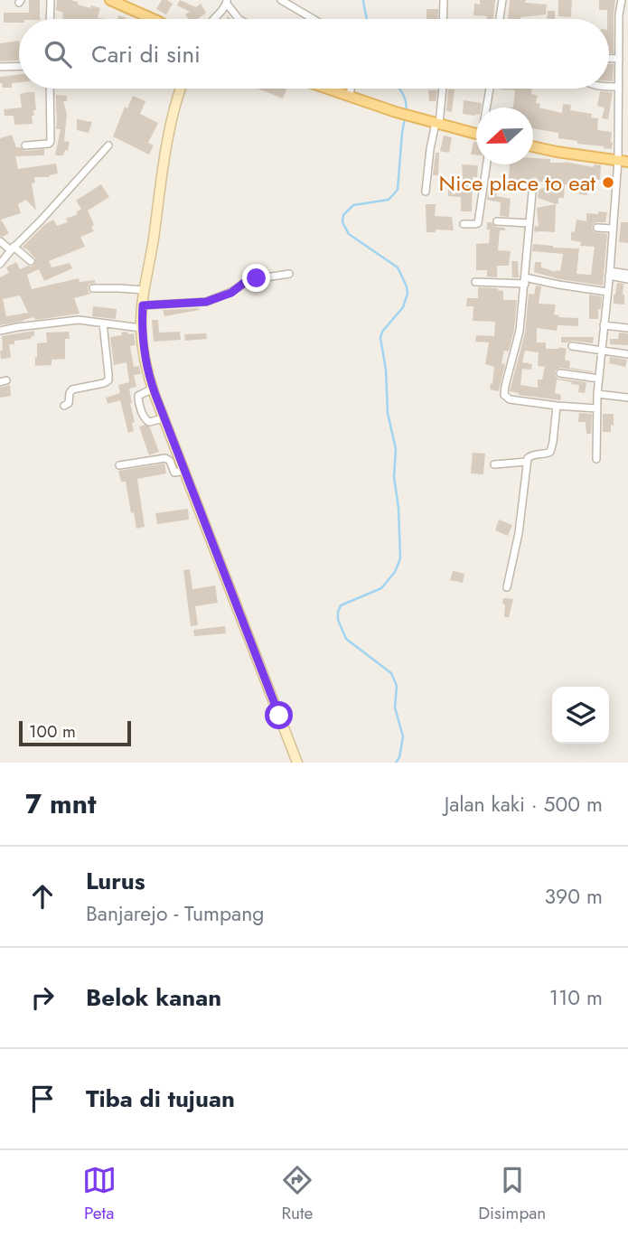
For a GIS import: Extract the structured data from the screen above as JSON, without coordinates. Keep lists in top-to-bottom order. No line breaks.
{"places":["Nice place to eat"],"scale_bar":"100 m","north":"left","page":{"search":"Cari di sini","scale":"100 m","heading":["7 mnt","Jalan kaki · 500 m"],"list":[["Lurus","Banjarejo - Tumpang","390 m"],["Belok kanan","110 m"],"Tiba di tujuan"],"nav":["Peta","Rute","Disimpan"]}}
